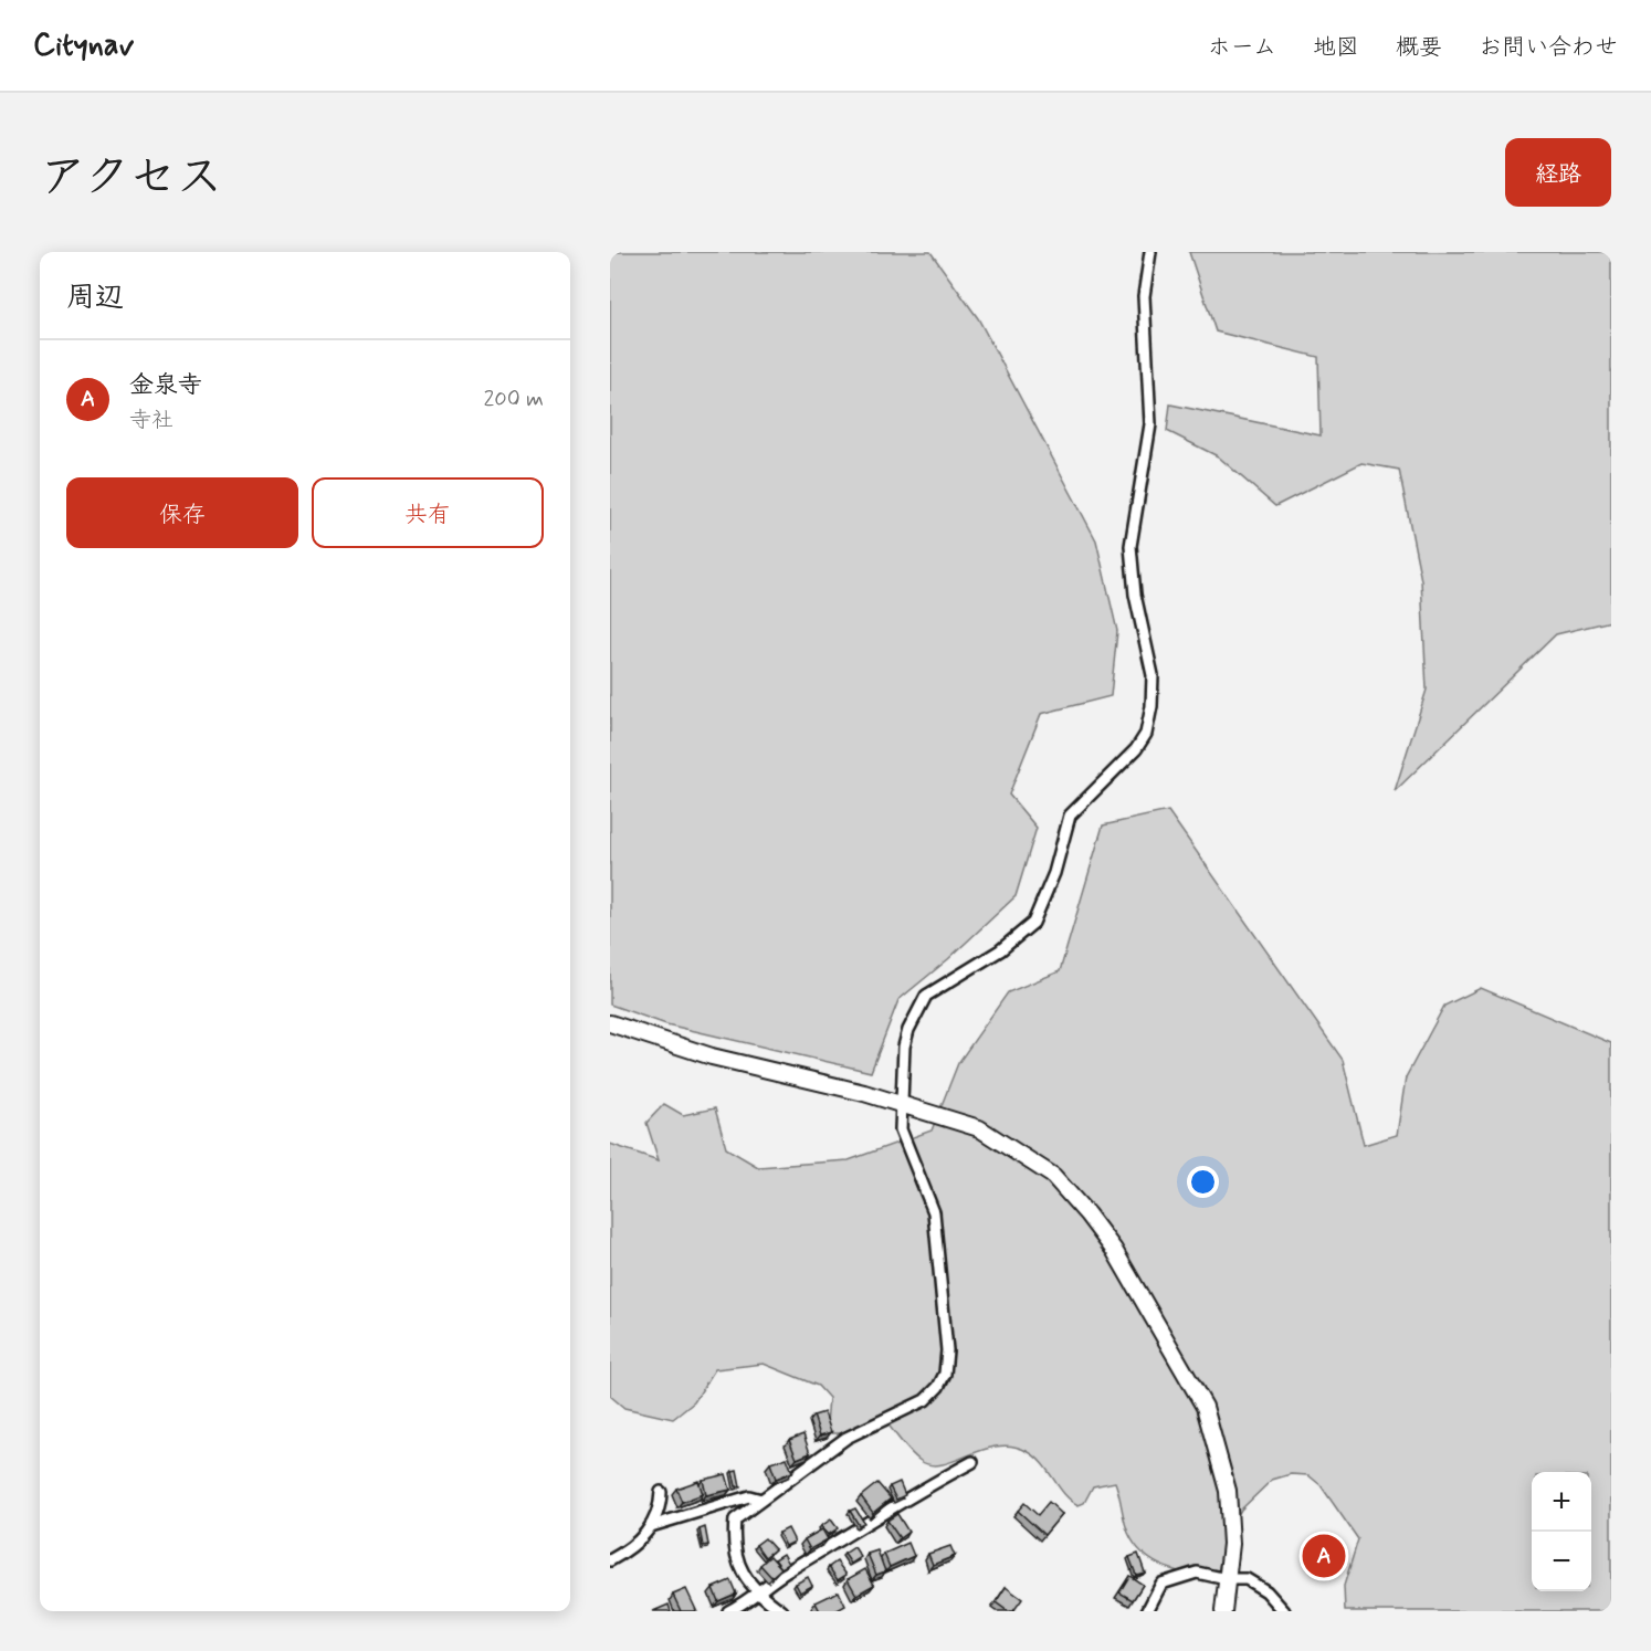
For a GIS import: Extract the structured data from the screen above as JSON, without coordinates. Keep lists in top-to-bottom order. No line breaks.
{"page":{"header":"Citynav","nav":["ホーム","地図","概要","お問い合わせ"],"title":"アクセス","buttons":["経路",["保存","共有"]],"heading":"周辺","list":[{"mark":"A","name":"金泉寺","note":"寺社","value":"200 m"}],"map_buttons":["+","−"],"pins":"A"}}
